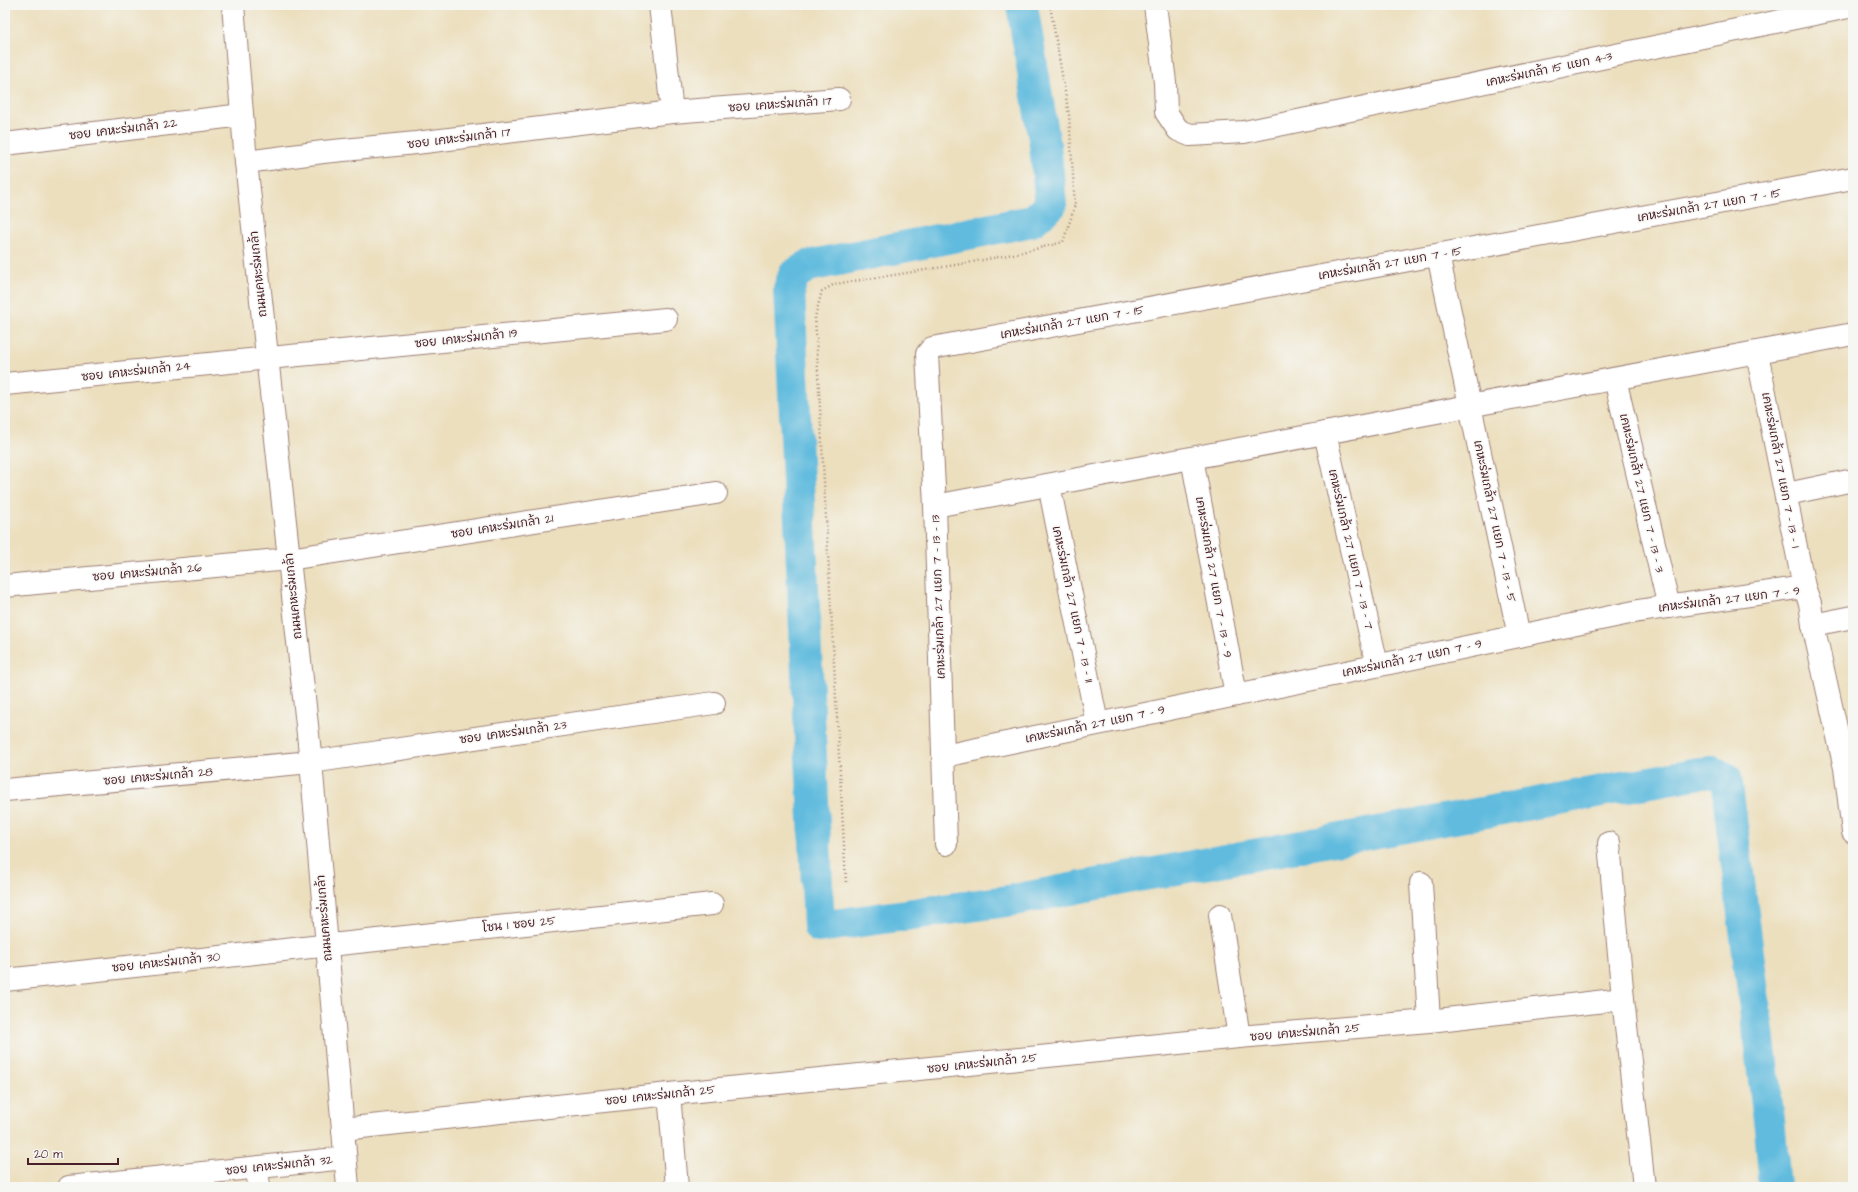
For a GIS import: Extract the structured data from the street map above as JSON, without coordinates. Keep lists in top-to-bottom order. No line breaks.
{"streets":{"street":["เคหะร่มเกล้า 15 แยก 4-3","ซอย เคหะร่มเกล้า 17","ซอย เคหะร่มเกล้า 22","เคหะร่มเกล้า 27 แยก 7 - 15","ถนนเคหะร่มเกล้า","ซอย เคหะร่มเกล้า 19","ซอย เคหะร่มเกล้า 24","เคหะร่มเกล้า 27 แยก 7 - 13 - 1","เคหะร่มเกล้า 27 แยก 7 - 13 - 3","เคหะร่มเกล้า 27 แยก 7 - 13 - 5","ซอย เคหะร่มเกล้า 21","เคหะร่มเกล้า 27 แยก 7 - 13 - 7","ซอย เคหะร่มเกล้า 26","เคหะร่มเกล้า 27 แยก 7 - 13 - 9","เคหะร่มเกล้า 27 แยก 7 - 13 - 13","เคหะร่มเกล้า 27 แยก 7 - 9","เคหะร่มเกล้า 27 แยก 7 - 13 - 11","ซอย เคหะร่มเกล้า 23","ซอย เคหะร่มเกล้า 28","โซน 1 ซอย 25","ซอย เคหะร่มเกล้า 30","ซอย เคหะร่มเกล้า 25","ซอย เคหะร่มเกล้า 32"]},"crossings":[["ซอย เคหะร่มเกล้า 17","ถนนเคหะร่มเกล้า"],["ซอย เคหะร่มเกล้า 22","ถนนเคหะร่มเกล้า"],["เคหะร่มเกล้า 27 แยก 7 - 15","เคหะร่มเกล้า 27 แยก 7 - 13 - 5"],["เคหะร่มเกล้า 27 แยก 7 - 15","เคหะร่มเกล้า 27 แยก 7 - 13 - 13"],["ถนนเคหะร่มเกล้า","ซอย เคหะร่มเกล้า 19"],["ถนนเคหะร่มเกล้า","ซอย เคหะร่มเกล้า 24"],["ถนนเคหะร่มเกล้า","ซอย เคหะร่มเกล้า 21"],["ถนนเคหะร่มเกล้า","ซอย เคหะร่มเกล้า 26"],["ถนนเคหะร่มเกล้า","ซอย เคหะร่มเกล้า 23"],["ถนนเคหะร่มเกล้า","ซอย เคหะร่มเกล้า 28"],["ถนนเคหะร่มเกล้า","โซน 1 ซอย 25"],["ถนนเคหะร่มเกล้า","ซอย เคหะร่มเกล้า 30"],["ถนนเคหะร่มเกล้า","ซอย เคหะร่มเกล้า 25"],["ถนนเคหะร่มเกล้า","ซอย เคหะร่มเกล้า 32"],["ซอย เคหะร่มเกล้า 19","ซอย เคหะร่มเกล้า 24"],["เคหะร่มเกล้า 27 แยก 7 - 13 - 1","เคหะร่มเกล้า 27 แยก 7 - 9"],["เคหะร่มเกล้า 27 แยก 7 - 13 - 3","เคหะร่มเกล้า 27 แยก 7 - 9"],["เคหะร่มเกล้า 27 แยก 7 - 13 - 5","เคหะร่มเกล้า 27 แยก 7 - 9"],["ซอย เคหะร่มเกล้า 21","ซอย เคหะร่มเกล้า 26"],["เคหะร่มเกล้า 27 แยก 7 - 13 - 7","เคหะร่มเกล้า 27 แยก 7 - 9"],["เคหะร่มเกล้า 27 แยก 7 - 13 - 9","เคหะร่มเกล้า 27 แยก 7 - 9"],["เคหะร่มเกล้า 27 แยก 7 - 13 - 13","เคหะร่มเกล้า 27 แยก 7 - 9"],["เคหะร่มเกล้า 27 แยก 7 - 9","เคหะร่มเกล้า 27 แยก 7 - 13 - 11"],["ซอย เคหะร่มเกล้า 23","ซอย เคหะร่มเกล้า 28"],["โซน 1 ซอย 25","ซอย เคหะร่มเกล้า 30"]],"scale_bar":"20 m"}
